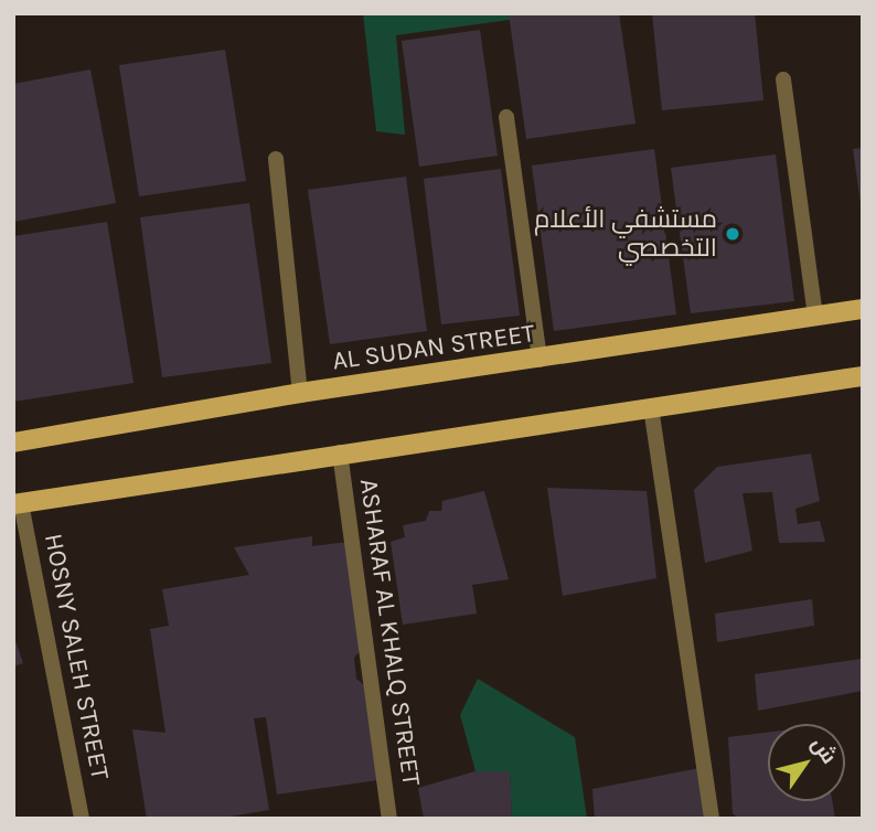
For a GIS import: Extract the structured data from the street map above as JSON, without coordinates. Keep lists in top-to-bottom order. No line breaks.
{"streets":{"main road":["AL SUDAN STREET"],"street":["ASHARAF AL KHALQ STREET","HOSNY SALEH STREET"]},"places":["مستشفي الأعلام التخصصي"],"north":"top right"}
